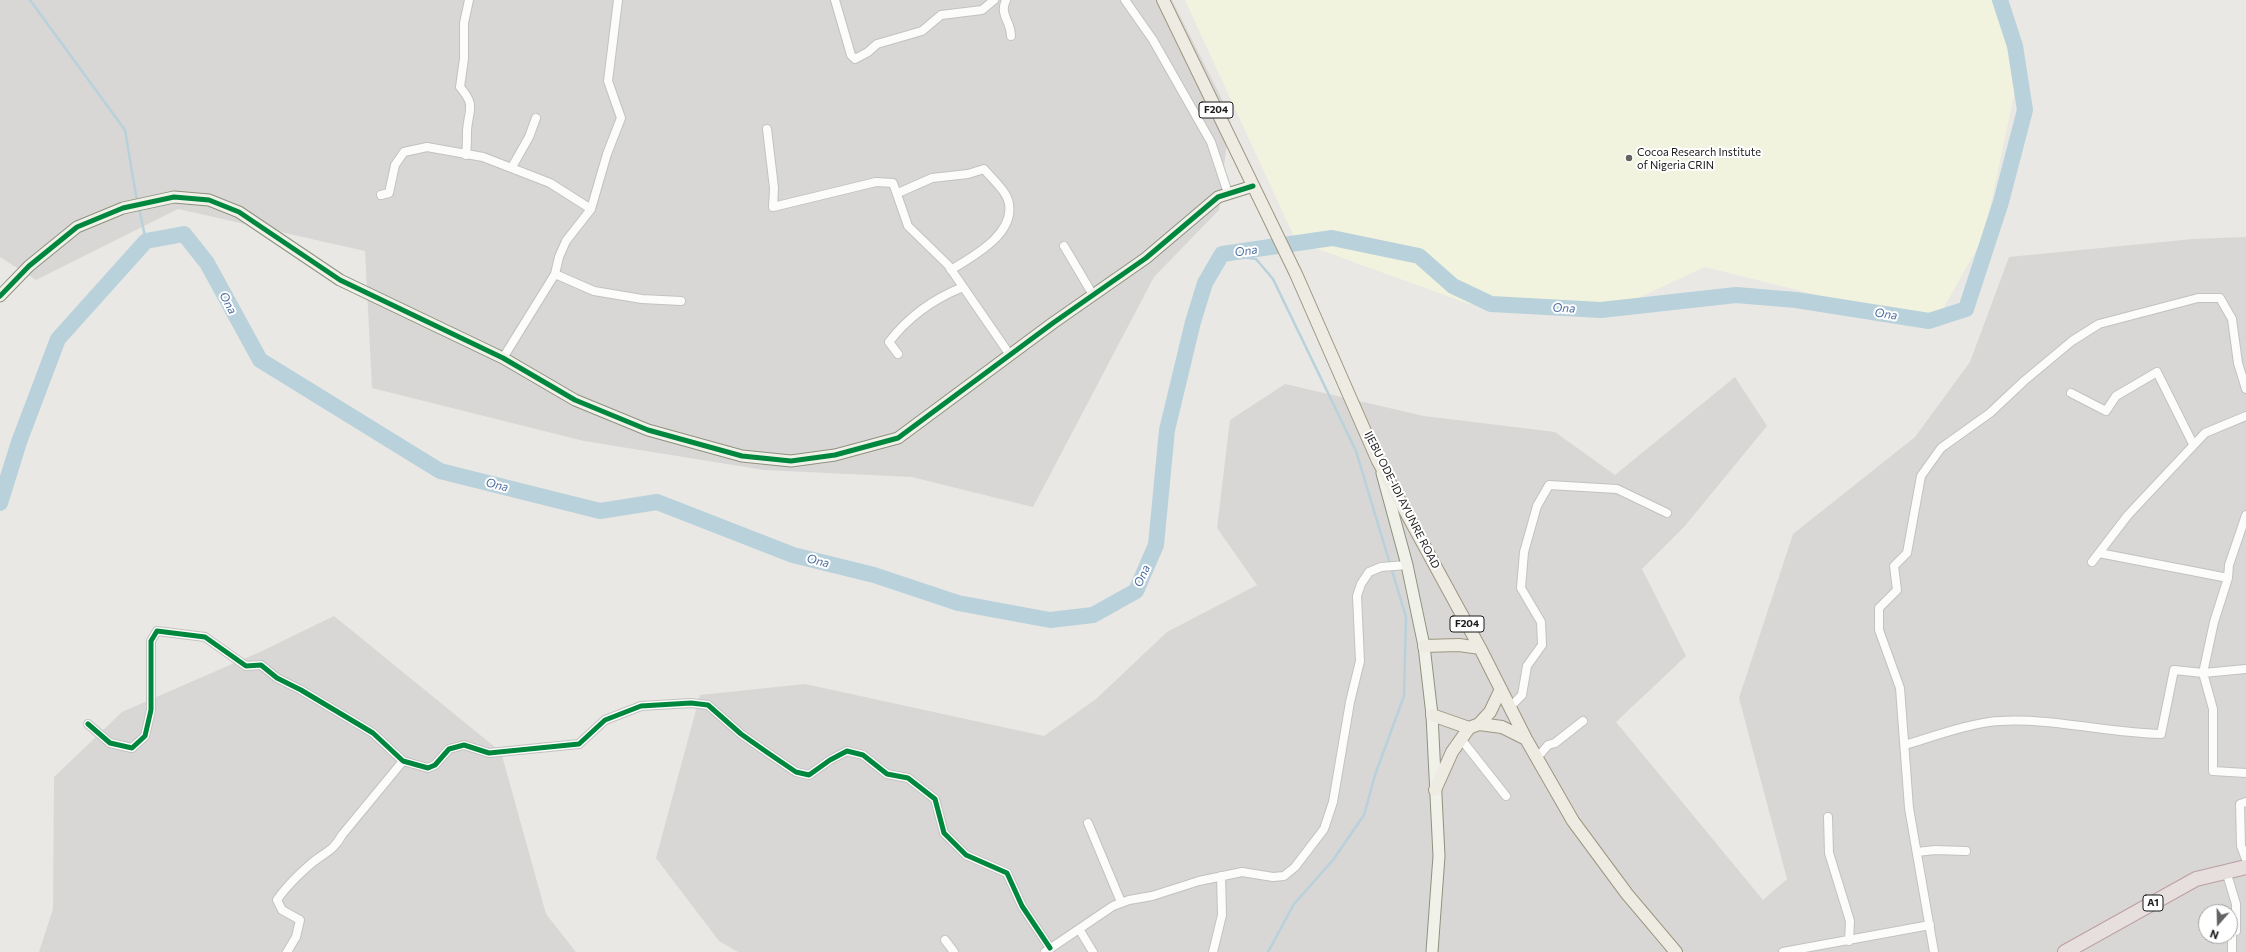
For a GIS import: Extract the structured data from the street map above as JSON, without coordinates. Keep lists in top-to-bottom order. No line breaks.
{"streets":{"highway":["A1"],"main road":["F204","IJEBU ODE-IDI AYUNRE ROAD"]},"water":["Ona"],"places":["Cocoa Research Institute of Nigeria CRIN"],"north":"bottom"}
